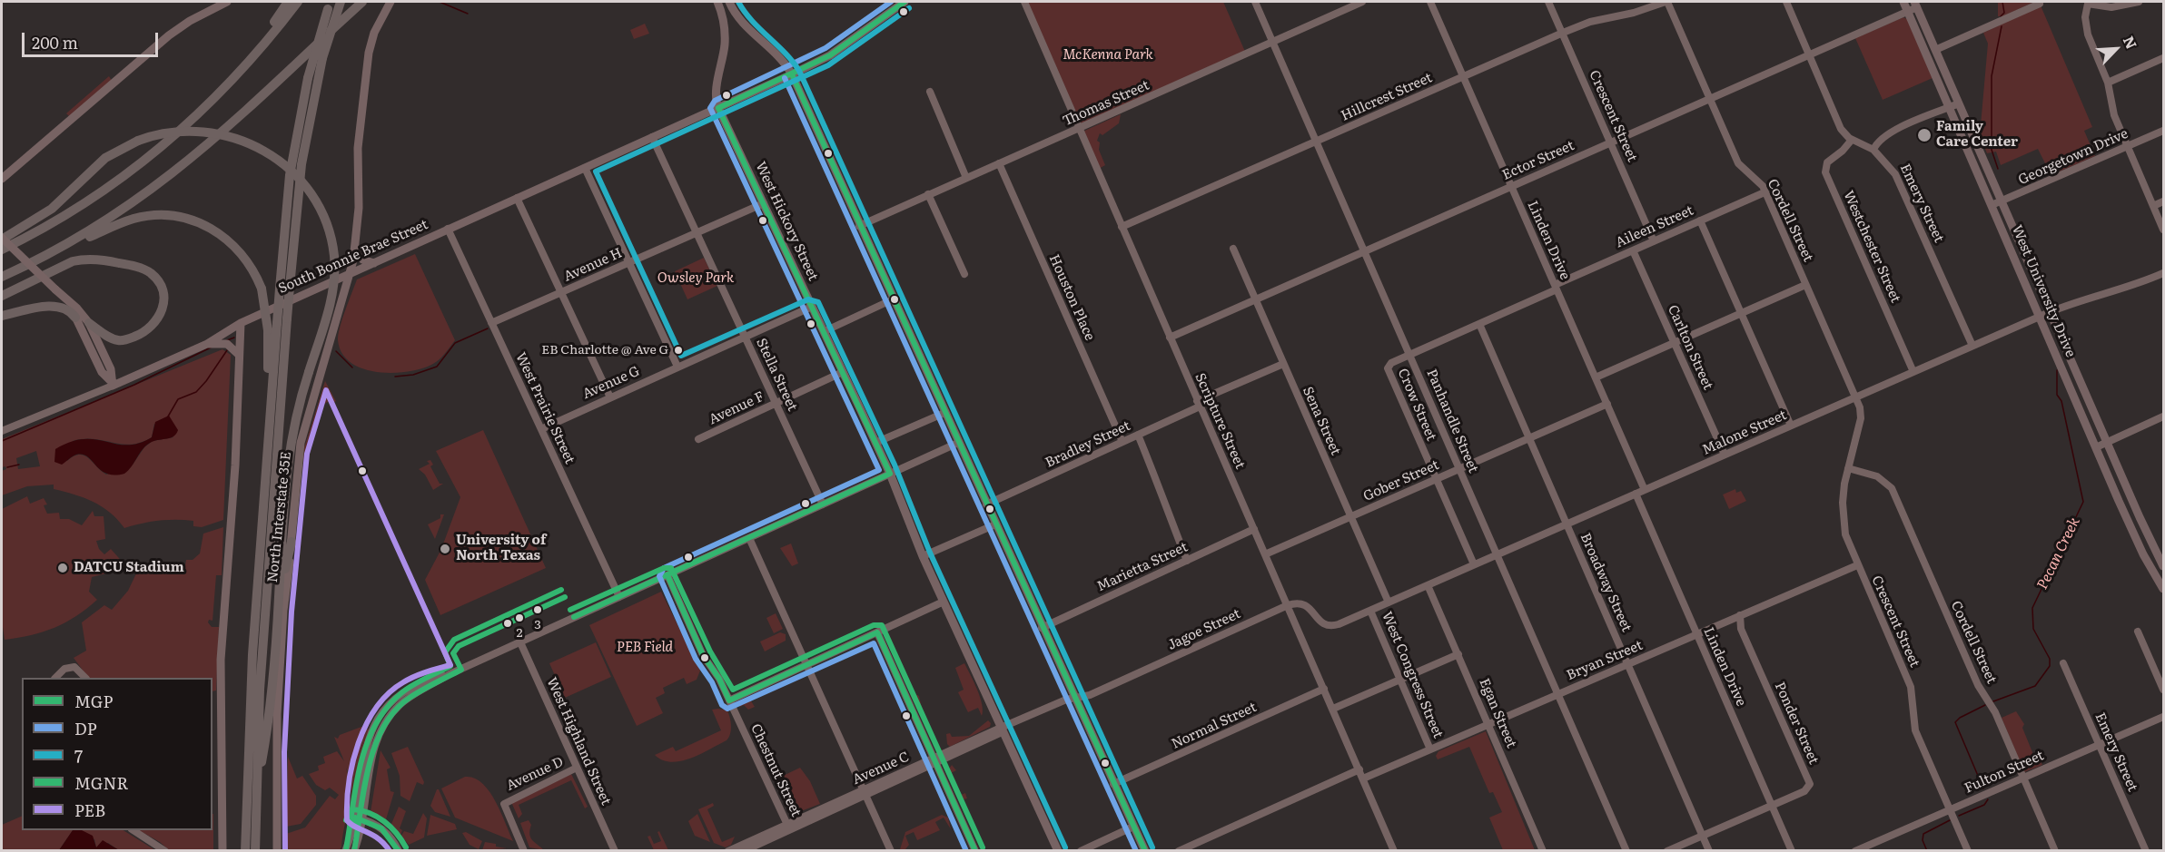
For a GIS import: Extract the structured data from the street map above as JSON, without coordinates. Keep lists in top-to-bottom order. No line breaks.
{"streets":{"main road":["West Hickory Street","South Bonnie Brae Street","West University Drive","North Interstate 35E"],"street":["Hillcrest Street","Thomas Street","Crescent Street","Georgetown Drive","Ector Street","Emery Street","Cordell Street","Aileen Street","Linden Drive","Westchester Street","Avenue H","Houston Place","Carlton Street","Stella Street","Avenue G","Crow Street","West Prairie Street","Avenue F","Scripture Street","Sena Street","Panhandle Street","Malone Street","Bradley Street","Gober Street","Marietta Street","Broadway Street","Jagoe Street","Bryan Street","West Congress Street","Egan Street","Ponder Street","Normal Street","West Highland Street","Avenue C","Chestnut Street","Fulton Street","Avenue D"]},"crossings":[["Hillcrest Street","Crescent Street"],["Hillcrest Street","Cordell Street"],["Hillcrest Street","Linden Drive"],["Hillcrest Street","Scripture Street"],["Hillcrest Street","Panhandle Street"],["Thomas Street","Houston Place"],["Thomas Street","Scripture Street"],["Thomas Street","Panhandle Street"],["Crescent Street","Ector Street"],["Crescent Street","Cordell Street"],["Crescent Street","Aileen Street"],["Crescent Street","Malone Street"],["Crescent Street","Bryan Street"],["Crescent Street","Fulton Street"],["Georgetown Drive","West University Drive"],["Ector Street","Cordell Street"],["Ector Street","Linden Drive"],["Ector Street","West University Drive"],["Ector Street","Scripture Street"],["Ector Street","Sena Street"],["Ector Street","Panhandle Street"],["Emery Street","Westchester Street"],["Emery Street","Malone Street"],["Emery Street","Fulton Street"],["Cordell Street","Aileen Street"],["Cordell Street","Malone Street"],["Cordell Street","Fulton Street"],["West Hickory Street","South Bonnie Brae Street"],["West Hickory Street","Avenue H"],["West Hickory Street","Avenue G"],["West Hickory Street","Avenue F"],["West Hickory Street","Jagoe Street"],["West Hickory Street","Avenue C"],["Aileen Street","Linden Drive"],["Aileen Street","Carlton Street"],["Aileen Street","Crow Street"],["Aileen Street","Panhandle Street"],["Aileen Street","Broadway Street"],["Linden Drive","Malone Street"],["Linden Drive","Gober Street"],["Linden Drive","Bryan Street"],["Linden Drive","Ponder Street"],["Westchester Street","Malone Street"],["South Bonnie Brae Street","Stella Street"],["South Bonnie Brae Street","West Prairie Street"],["South Bonnie Brae Street","North Interstate 35E"],["Avenue H","Stella Street"],["Avenue H","West Prairie Street"],["West University Drive","Malone Street"],["Houston Place","Bradley Street"],["Carlton Street","Malone Street"],["Stella Street","Avenue G"],["Stella Street","Avenue F"],["Avenue G","West Prairie Street"],["Crow Street","Panhandle Street"],["Crow Street","Malone Street"],["Crow Street","Gober Street"],["Scripture Street","Malone Street"],["Scripture Street","Bradley Street"],["Scripture Street","Gober Street"],["Scripture Street","Marietta Street"],["Scripture Street","Jagoe Street"],["Scripture Street","Bryan Street"],["Scripture Street","Normal Street"],["Sena Street","Malone Street"],["Sena Street","Bradley Street"],["Sena Street","Gober Street"],["Panhandle Street","Malone Street"],["Panhandle Street","Gober Street"],["Panhandle Street","Bryan Street"],["Malone Street","Broadway Street"],["Malone Street","Jagoe Street"],["Malone Street","West Congress Street"],["Malone Street","Egan Street"],["Gober Street","Broadway Street"],["Broadway Street","Bryan Street"],["Broadway Street","Ponder Street"],["Jagoe Street","Avenue C"],["Bryan Street","West Congress Street"],["Bryan Street","Egan Street"],["Bryan Street","Ponder Street"],["West Highland Street","Avenue D"],["Avenue C","Chestnut Street"]],"water":["Pecan Creek"],"parks":["McKenna Park","Owsley Park","PEB Field"],"places":["Family Care Center","EB Charlotte @ Ave G","University of North Texas","DATCU Stadium","3","2"],"lines":["transit line MGP","transit line DP","transit line 7","transit line PEB","transit line MGNR"],"legend":["MGP","DP","7","MGNR","PEB"],"scale_bar":"200 m","north":"top right"}
